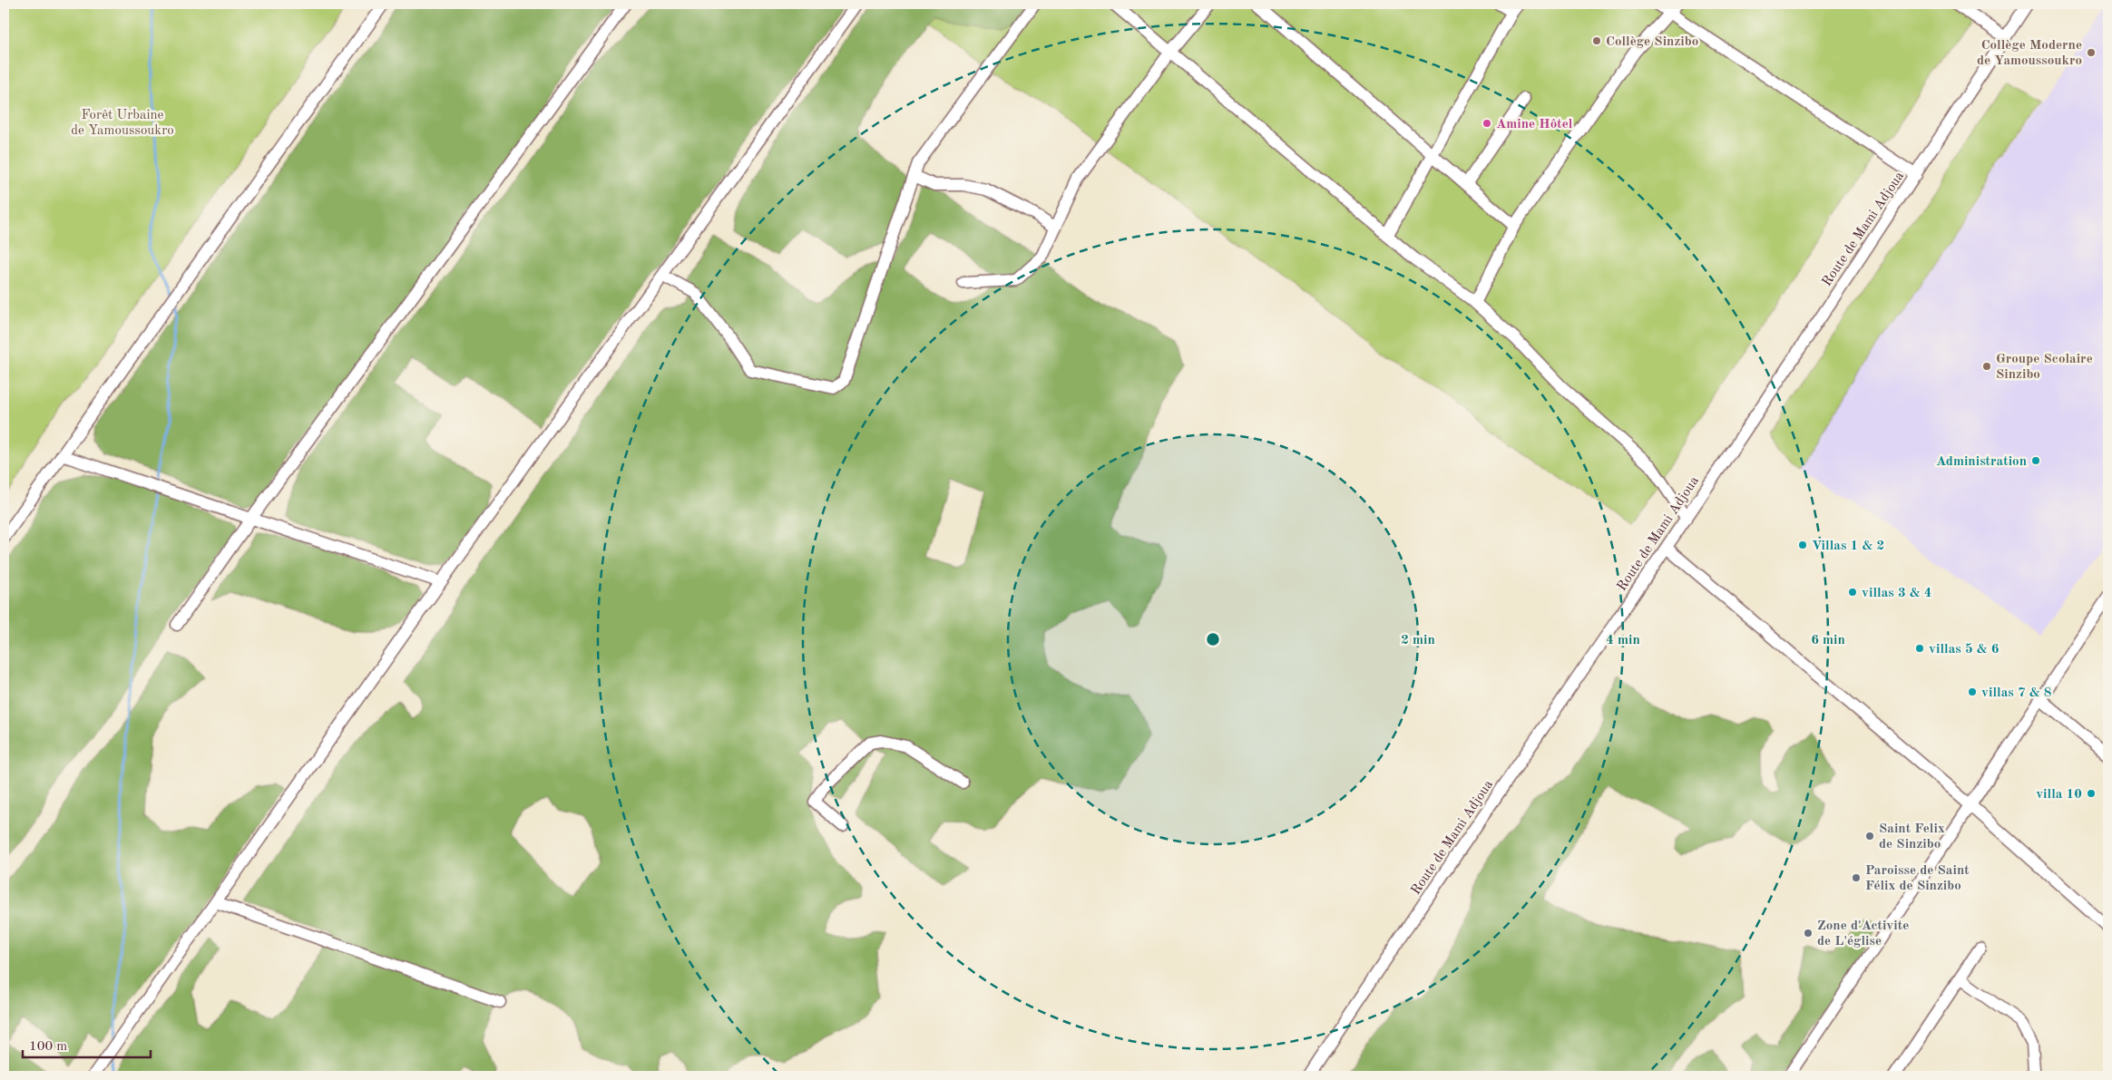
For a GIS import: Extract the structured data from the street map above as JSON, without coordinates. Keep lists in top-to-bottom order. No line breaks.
{"streets":{"street":["Route de Mami Adjoua"]},"parks":["Forêt Urbaine de Yamoussoukro"],"places":["Collège Sinzibo","Collège Moderne de Yamoussoukro","Amine Hôtel","Groupe Scolaire Sinzibo","Administration","Villas 1 & 2","villas 3 & 4","villas 5 & 6","villas 7 & 8","villa 10","Saint Felix de Sinzibo","Paroisse de Saint Félix de Sinzibo","Zone d'Activite de L'église"],"scale_bar":"100 m","rings":["2 min","4 min","6 min"]}
